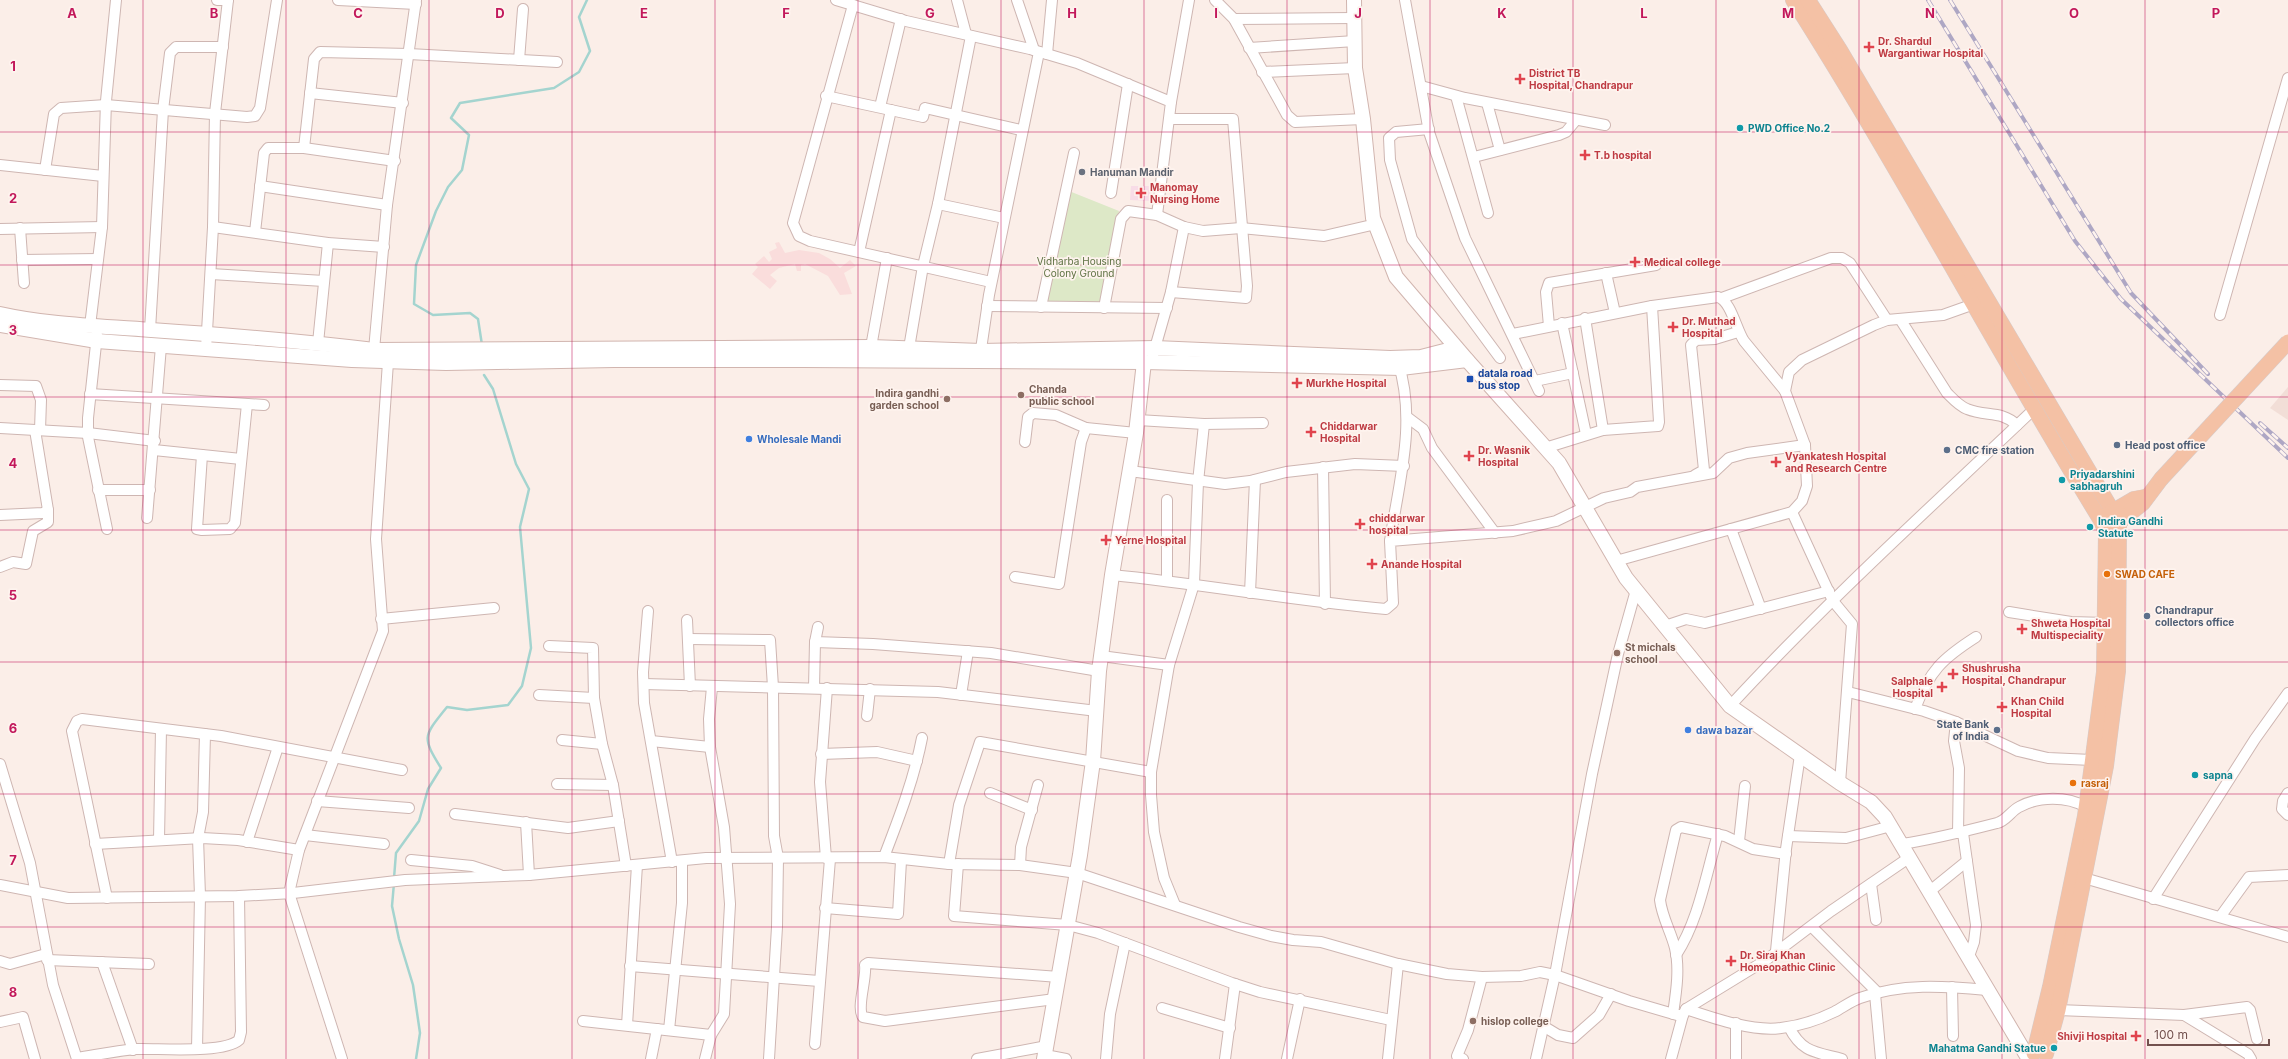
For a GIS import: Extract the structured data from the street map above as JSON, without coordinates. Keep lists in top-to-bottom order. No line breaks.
{"parks":["Vidharba Housing Colony Ground"],"places":{"health":["Dr. Shardul Wargantiwar Hospital","District TB Hospital, Chandrapur","T.b hospital","Manomay Nursing Home","Medical college","Dr. Muthad Hospital","Murkhe Hospital","Chiddarwar Hospital","Dr. Wasnik Hospital","Vyankatesh Hospital and Research Centre","chiddarwar hospital","Yerne Hospital","Anande Hospital","Shweta Hospital Multispeciality","Shushrusha Hospital, Chandrapur","Salphale Hospital","Khan Child Hospital","Dr. Siraj Khan Homeopathic Clinic","Shivji Hospital"],"other":["PWD Office No.2","Hanuman Mandir","Chanda public school","Indira gandhi garden school","Wholesale Mandi","Head post office","CMC fire station","Priyadarshini sabhagruh","Indira Gandhi Statute","SWAD CAFE","Chandrapur collectors office","St michals school","dawa bazar","State Bank of India","sapna","rasraj","hislop college","Mahatma Gandhi Statue"],"transit":["datala road bus stop"]},"scale_bar":"100 m","grid":{"columns":["A","B","C","D","E","F","G","H","I","J","K","L","M","N","O","P"],"rows":["1","2","3","4","5","6","7","8"]}}
